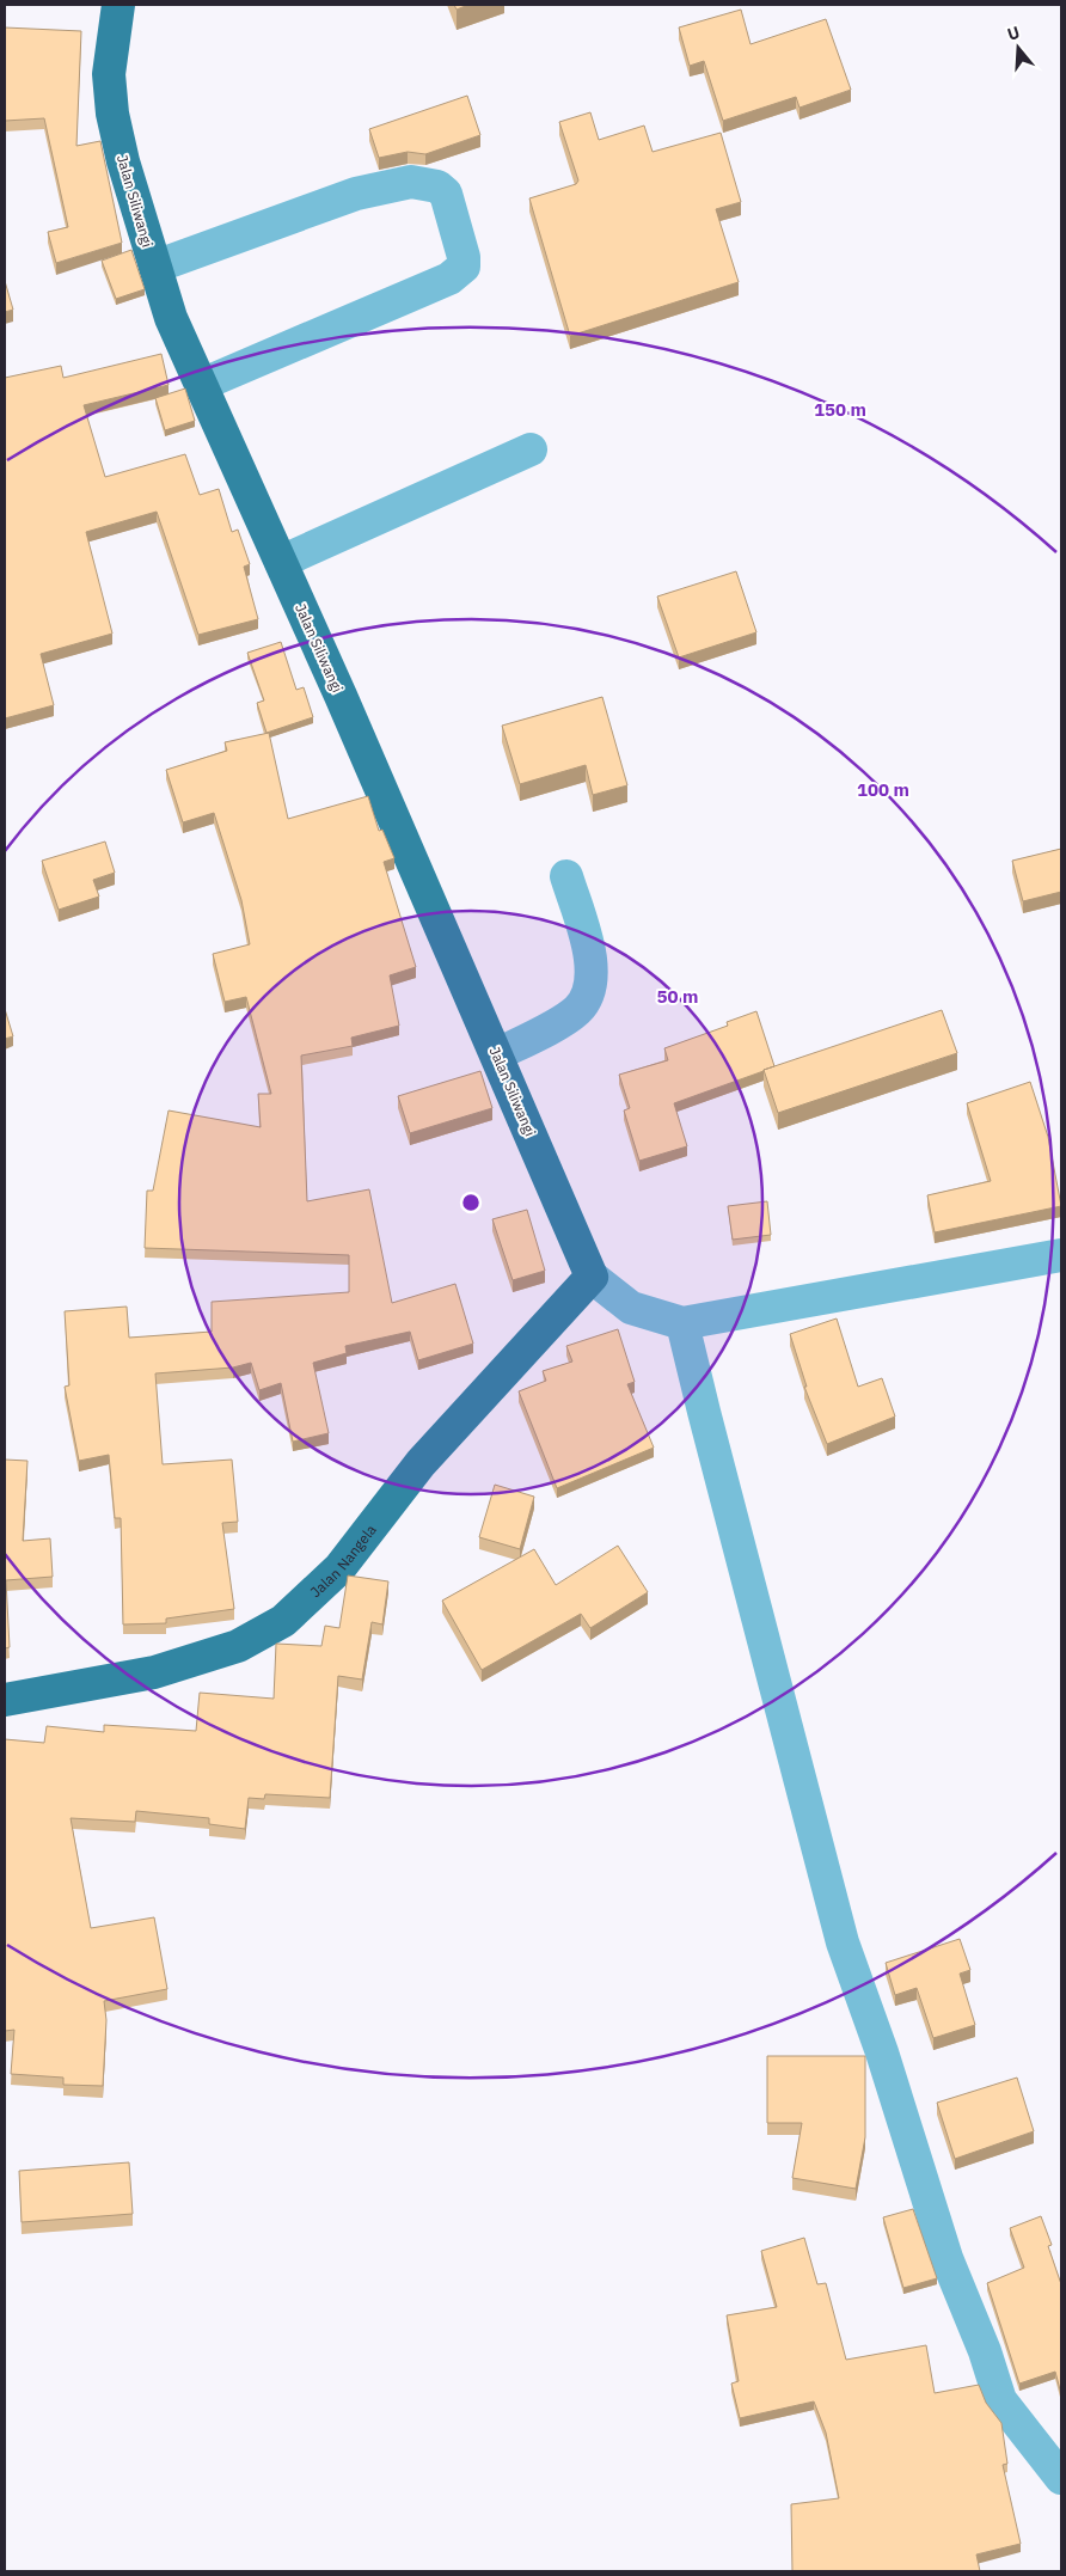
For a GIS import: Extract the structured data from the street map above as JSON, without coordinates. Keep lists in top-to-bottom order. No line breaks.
{"streets":{"main road":["Jalan Siliwangi","Jalan Nangela"]},"crossings":[["Jalan Siliwangi","Jalan Nangela"]],"north":"top","rings":["150 m","100 m","50 m"]}
